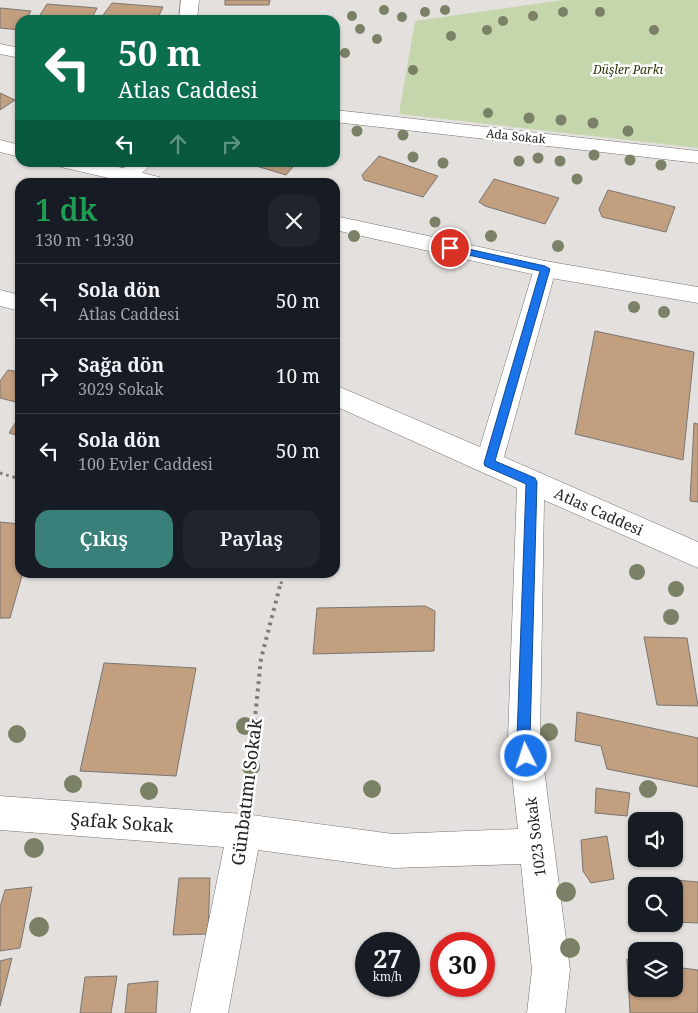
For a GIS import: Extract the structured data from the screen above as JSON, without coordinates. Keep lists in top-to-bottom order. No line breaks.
{"streets":{"street":["Ada Sokak","Atlas Caddesi","Günbatımı Sokak","Şafak Sokak","1023 Sokak"]},"crossings":[["Atlas Caddesi","1023 Sokak"],["Günbatımı Sokak","Şafak Sokak"],["Şafak Sokak","1023 Sokak"]],"parks":["Düşler Parkı"],"page":{"turn":["50 m","Atlas Caddesi"],"heading":["1 dk","130 m · 19:30"],"list":[{"name":"Sola dön","note":"Atlas Caddesi","value":"50 m"},{"name":"Sağa dön","note":"3029 Sokak","value":"10 m"},{"name":"Sola dön","note":"100 Evler Caddesi","value":"50 m"}],"buttons":["Çıkış","Paylaş"],"speed":"27 km/h","limit":"30"}}
